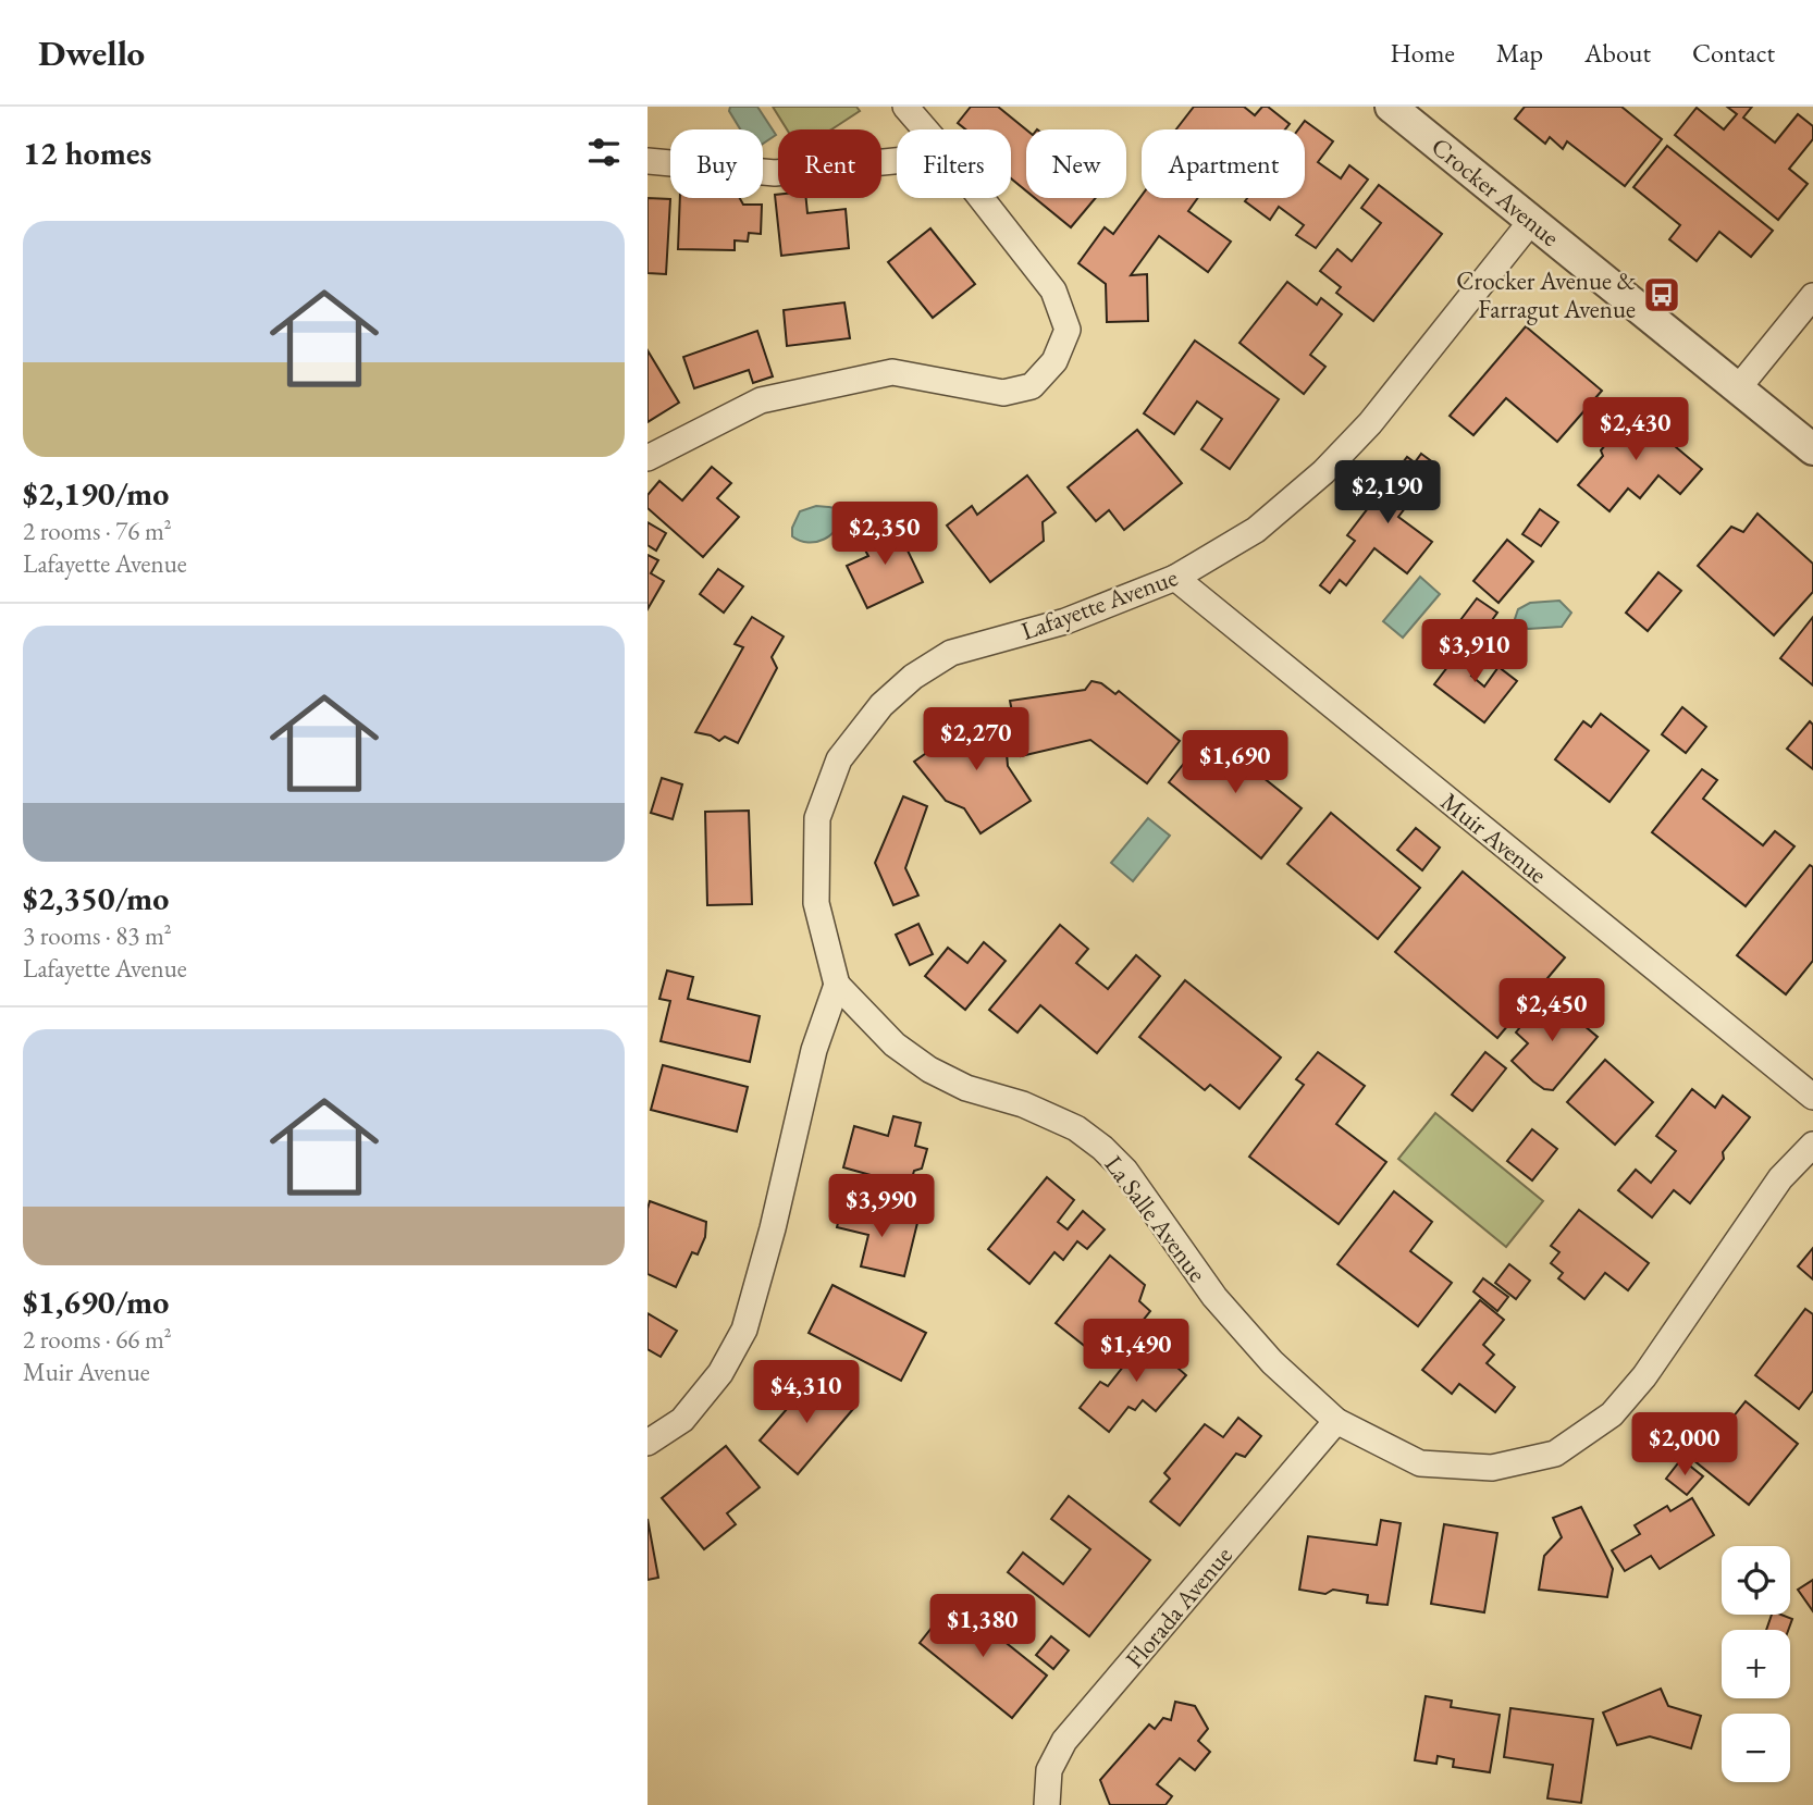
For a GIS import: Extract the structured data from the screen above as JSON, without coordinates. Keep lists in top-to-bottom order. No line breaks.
{"streets":{"street":["Crocker Avenue","Lafayette Avenue","Muir Avenue","La Salle Avenue","Florada Avenue"]},"crossings":[["Crocker Avenue","Lafayette Avenue"],["Lafayette Avenue","Muir Avenue"],["Lafayette Avenue","La Salle Avenue"],["La Salle Avenue","Florada Avenue"]],"places":{"bus stop":["Crocker Avenue & Farragut Avenue"]},"page":{"header":"Dwello","nav":["Home","Map","About","Contact"],"heading":"12 homes","chip":["Buy","Rent","Filters","New","Apartment"],"list":[{"name":"$2,190/mo","note":"2 rooms · 76 m² · Lafayette Avenue"},{"name":"$2,350/mo","note":"3 rooms · 83 m² · Lafayette Avenue"},{"name":"$1,690/mo","note":"2 rooms · 66 m² · Muir Avenue"}],"price":["$2,430","$2,190","$2,350","$3,910","$2,270","$1,690","$2,450","$3,990","$1,490","$4,310","$2,000","$1,380"],"map_buttons":["+","−"]}}
